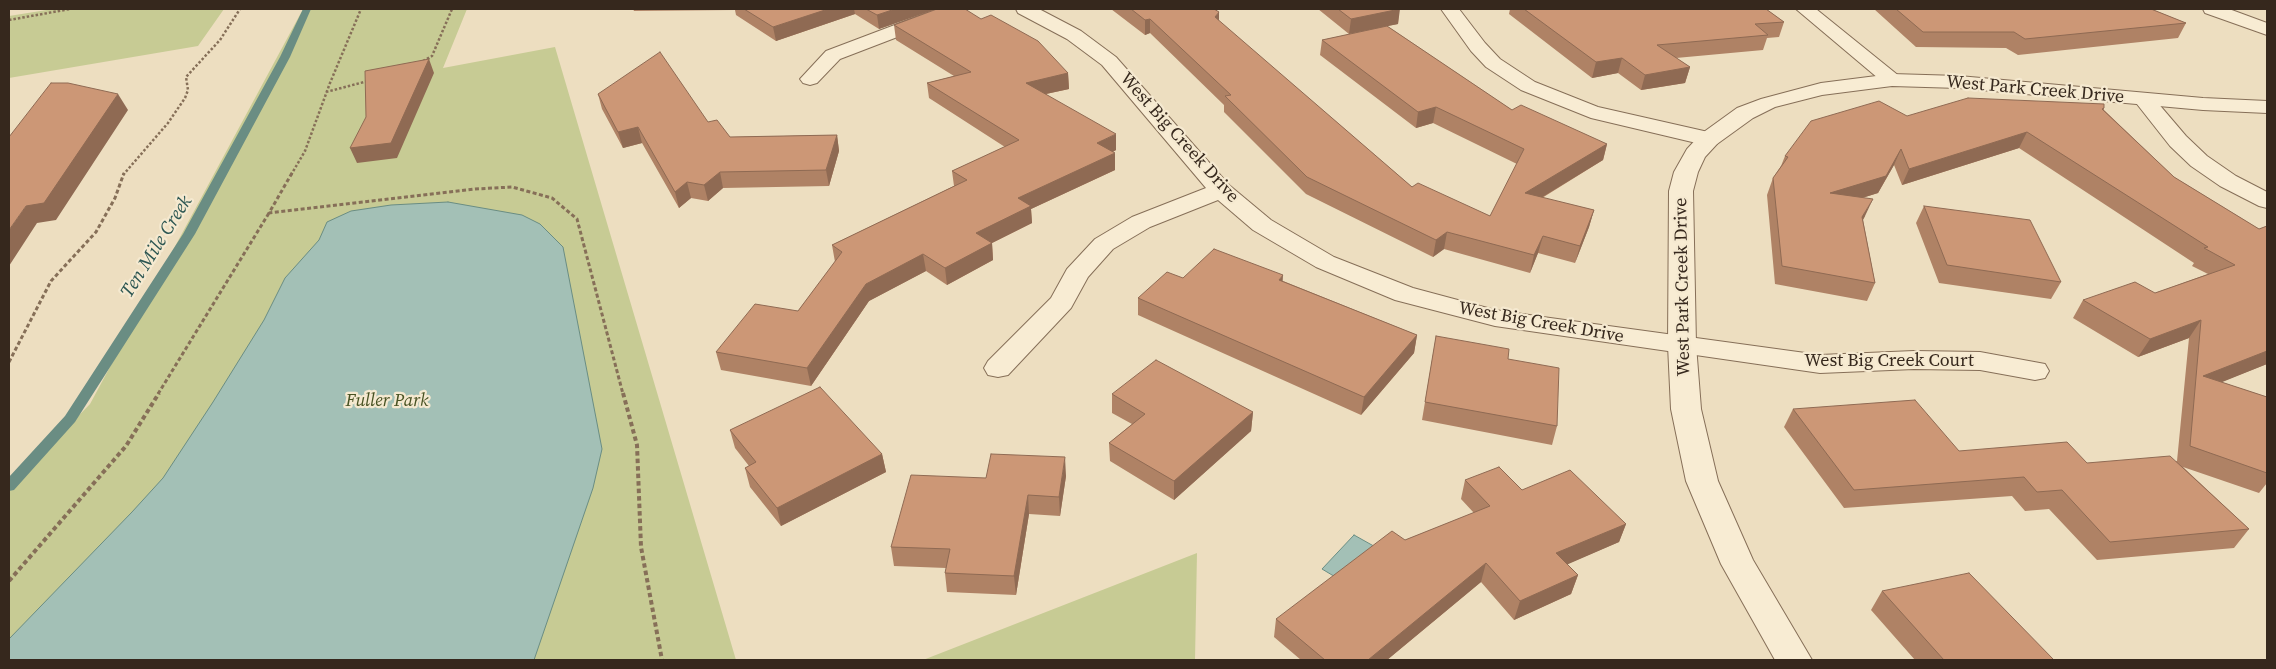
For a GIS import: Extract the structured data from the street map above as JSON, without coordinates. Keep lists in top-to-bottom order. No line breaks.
{"streets":{"street":["West Park Creek Drive","West Big Creek Drive","West Big Creek Court"]},"crossings":[["West Park Creek Drive","West Big Creek Drive"],["West Park Creek Drive","West Big Creek Court"],["West Big Creek Drive","West Big Creek Court"]],"water":["Ten Mile Creek"],"parks":["Fuller Park"]}
